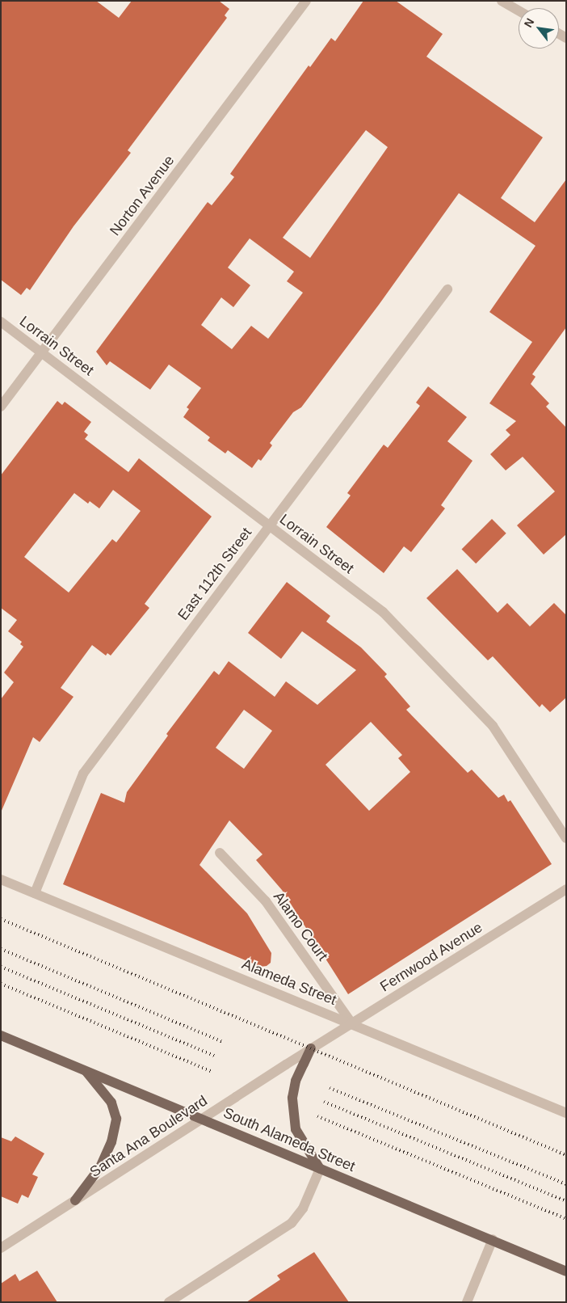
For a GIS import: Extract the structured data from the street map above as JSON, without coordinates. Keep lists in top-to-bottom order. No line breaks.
{"streets":{"main road":["South Alameda Street"],"street":["Norton Avenue","Lorrain Street","East 112th Street","Alamo Court","Fernwood Avenue","Alameda Street","Santa Ana Boulevard"]},"crossings":[["Norton Avenue","Lorrain Street"],["Lorrain Street","East 112th Street"],["East 112th Street","Alameda Street"],["Alamo Court","Fernwood Avenue"],["Alamo Court","Alameda Street"],["Fernwood Avenue","Alameda Street"],["Fernwood Avenue","Santa Ana Boulevard"],["Santa Ana Boulevard","South Alameda Street"]],"north":"top left"}
